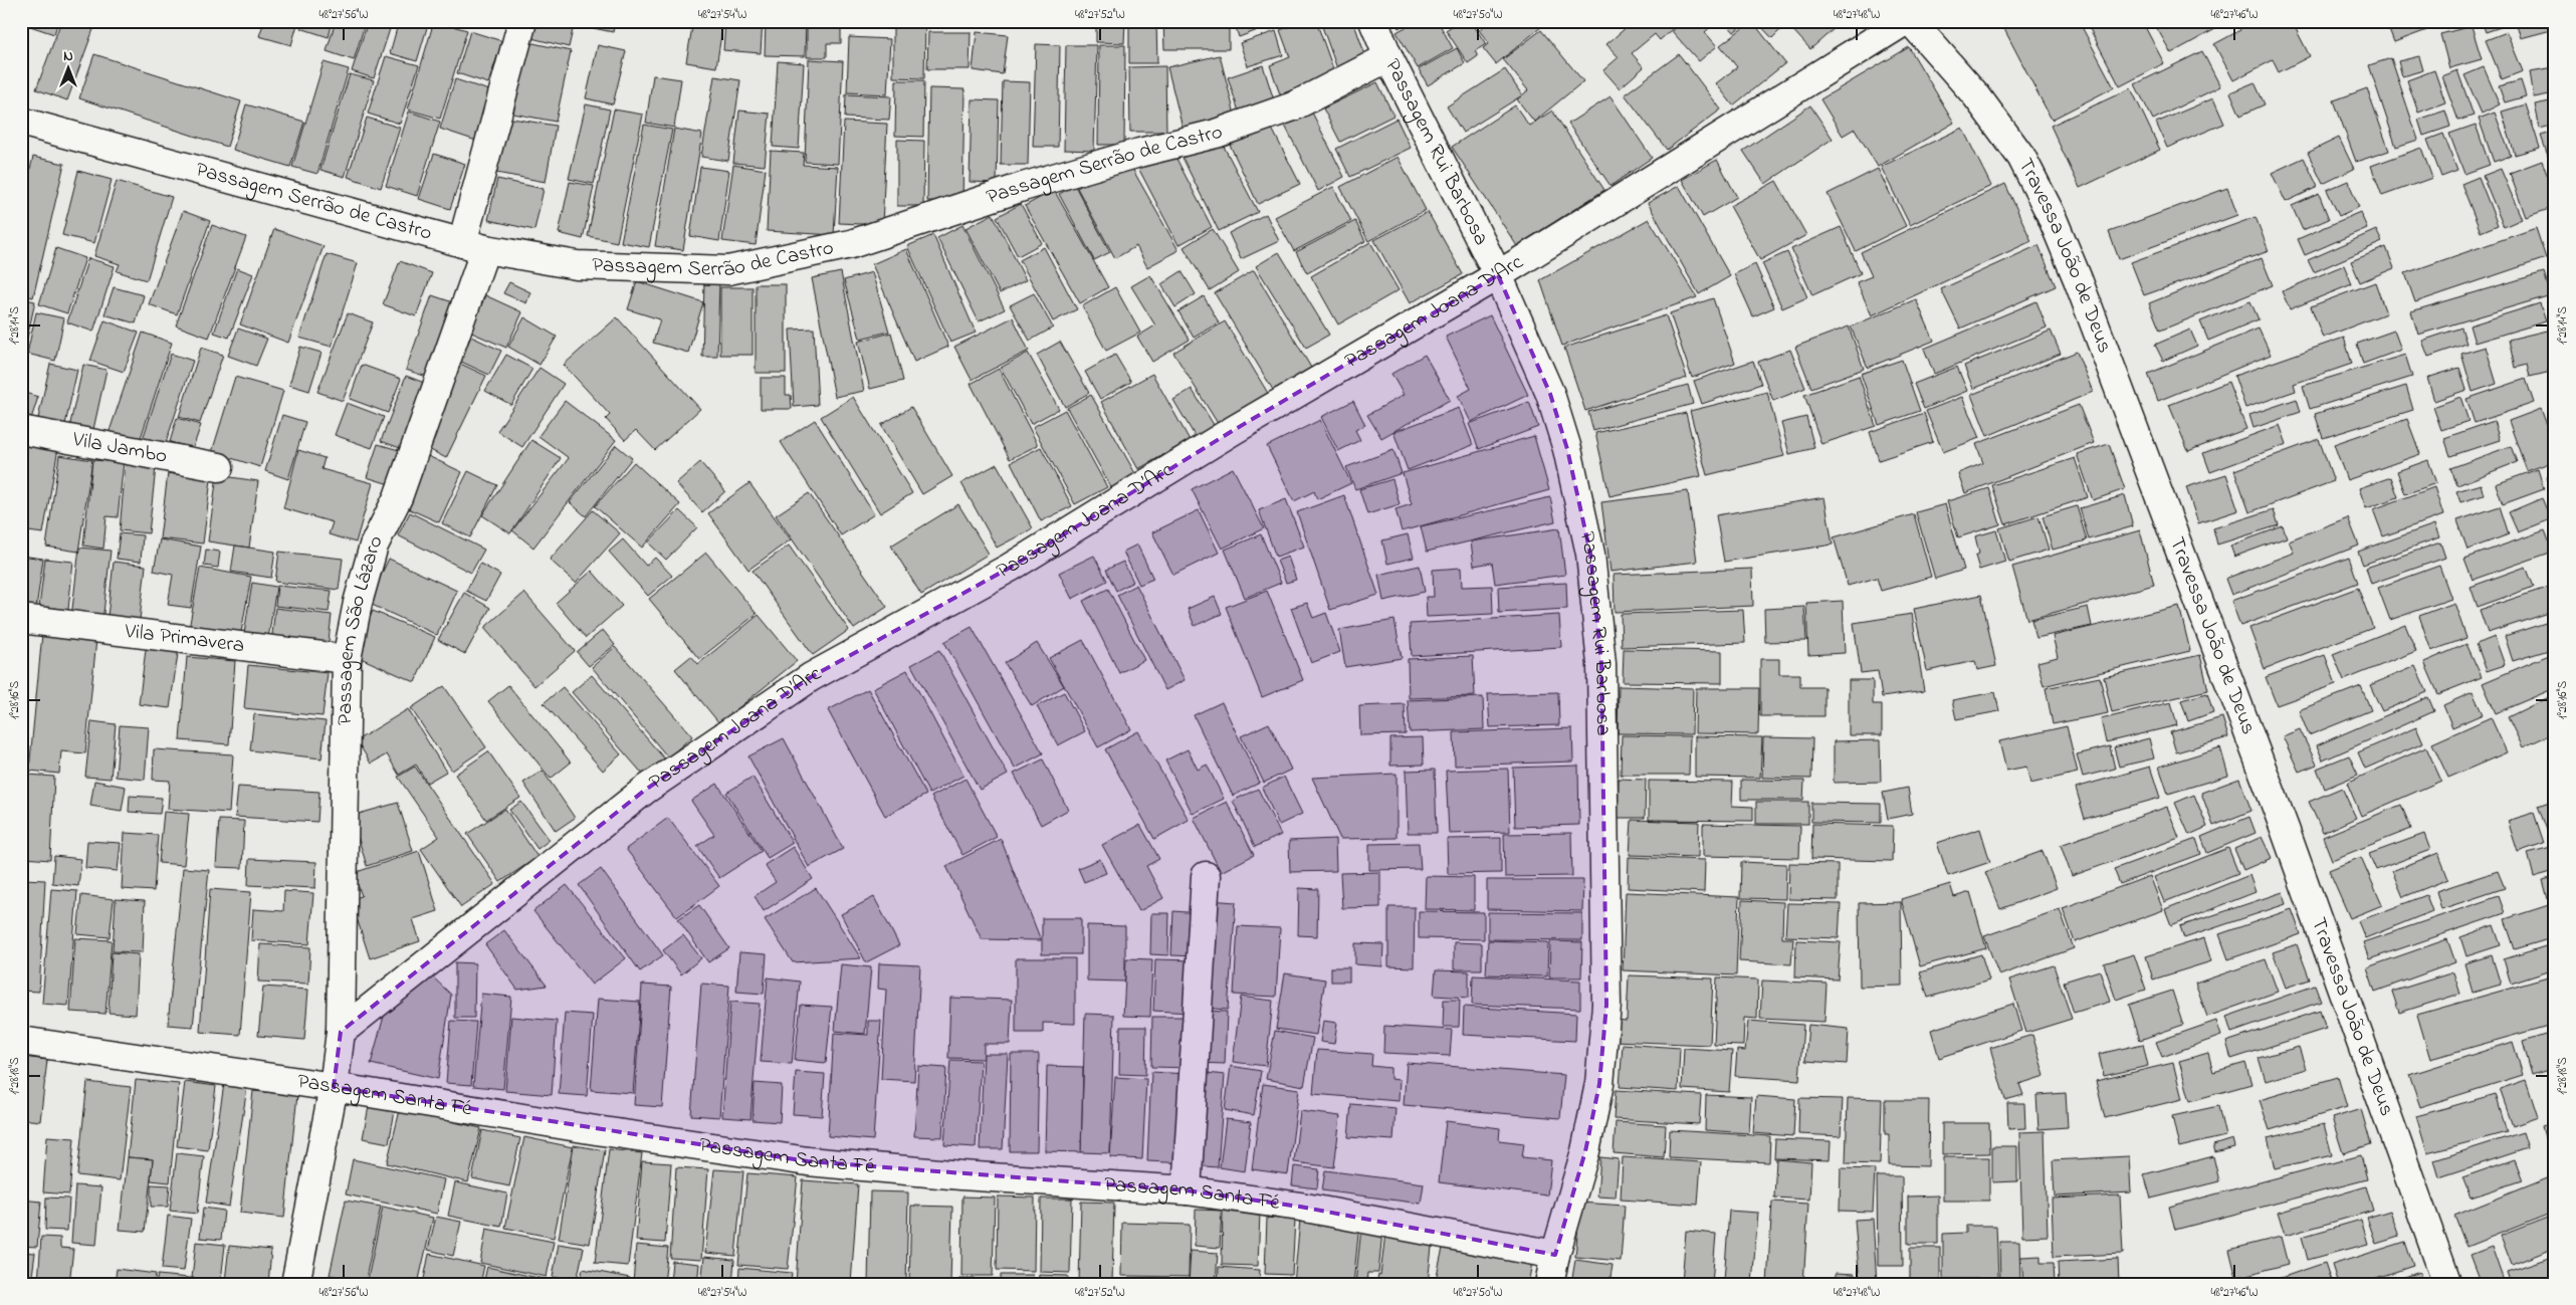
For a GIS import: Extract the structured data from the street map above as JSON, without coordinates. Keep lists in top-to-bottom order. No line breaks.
{"streets":{"street":["Passagem Rui Barbosa","Passagem Serrão de Castro","Travessa João de Deus","Passagem Joana D’Arc","Vila Jambo","Passagem São Lázaro","Vila Primavera","Passagem Santa Fé"]},"crossings":[["Passagem Rui Barbosa","Passagem Serrão de Castro"],["Passagem Rui Barbosa","Passagem Joana D’Arc"],["Passagem Rui Barbosa","Passagem Santa Fé"],["Passagem Serrão de Castro","Passagem São Lázaro"],["Passagem Joana D’Arc","Passagem São Lázaro"],["Passagem São Lázaro","Vila Primavera"]],"north":"top","coordinates":["48°27'56\"W","48°27'54\"W","48°27'52\"W","48°27'50\"W","48°27'48\"W","48°27'46\"W","1°28'14\"S","1°28'16\"S","1°28'18\"S"]}
